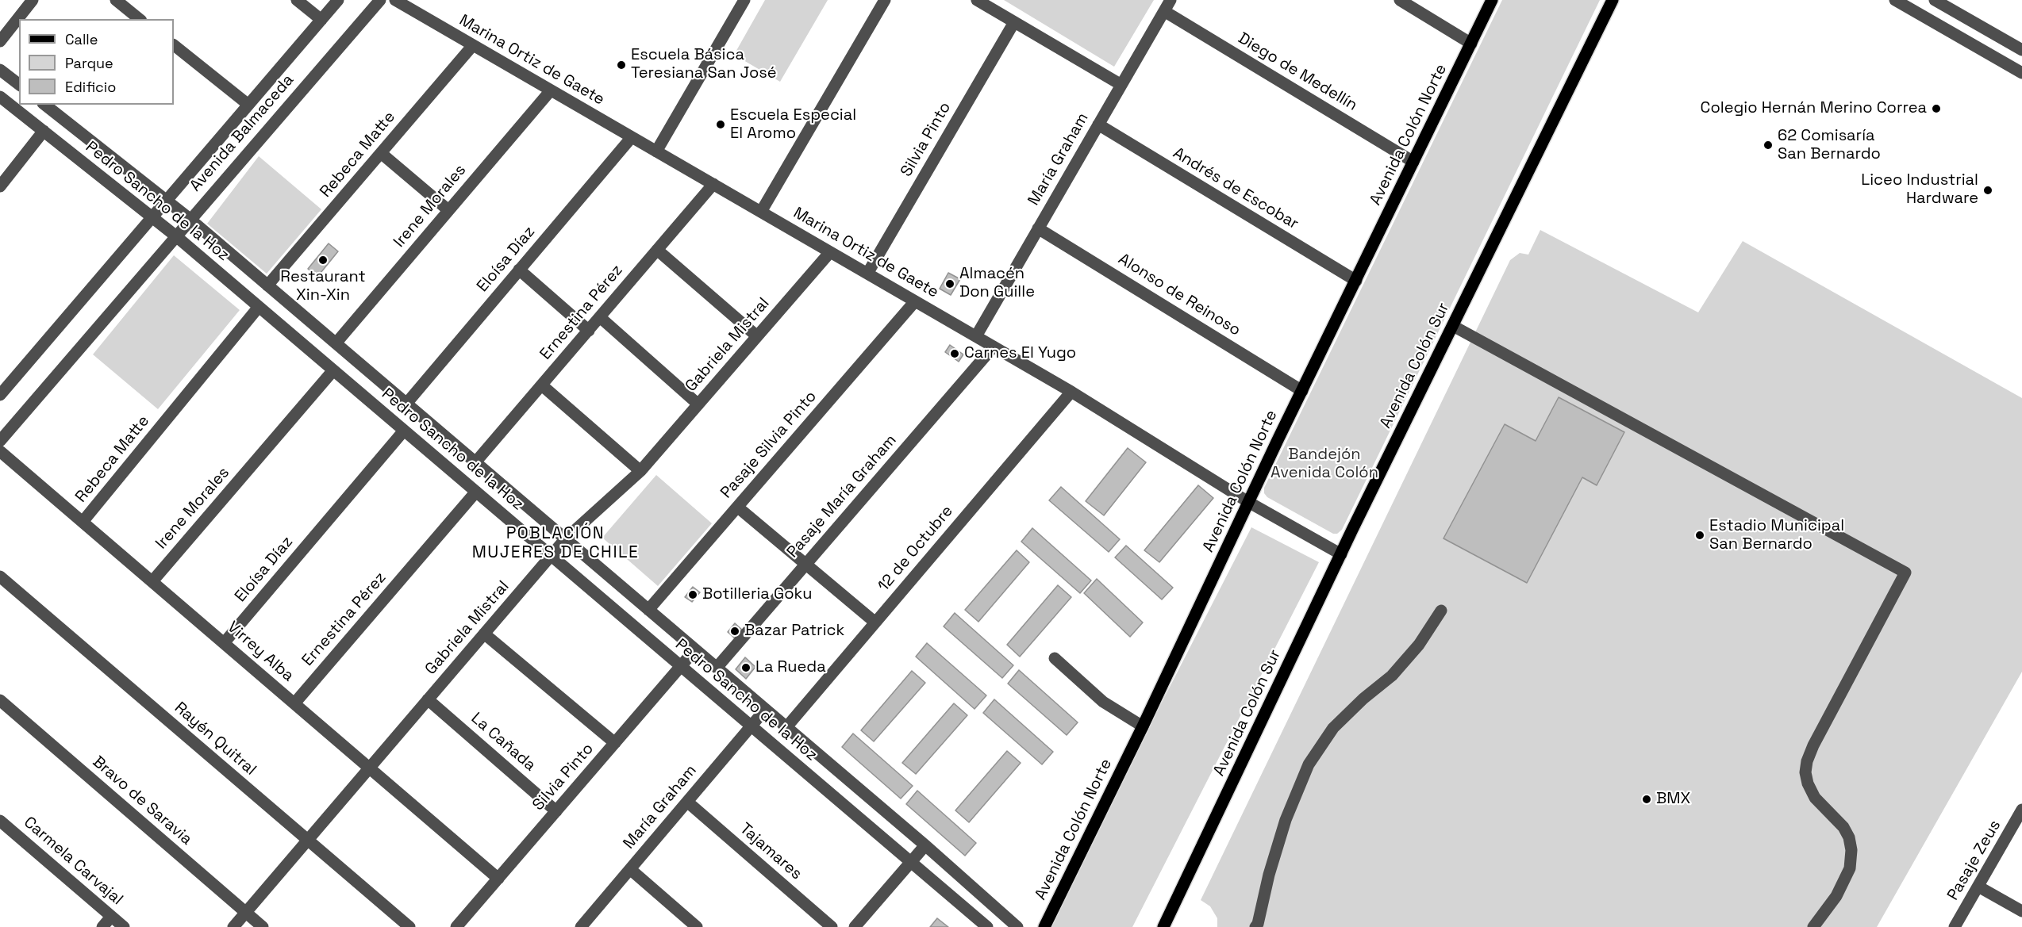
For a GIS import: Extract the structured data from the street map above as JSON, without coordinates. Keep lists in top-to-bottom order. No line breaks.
{"streets":{"main road":["Avenida Colón Norte","Avenida Colón Sur"],"street":["Marina Ortiz de Gaete","Diego de Medellín","Avenida Balmaceda","Silvia Pinto","Rebeca Matte","María Graham","Andrés de Escobar","Pedro Sancho de la Hoz","Irene Morales","Eloísa Díaz","Alonso de Reinoso","Ernestina Pérez","Gabriela Mistral","Pasaje Silvia Pinto","Pasaje María Graham","12 de Octubre","Virrey Alba","Rayén Quitral","La Cañada","Bravo de Saravia","Tajamares","Pasaje Zeus","Carmela Carvajal"]},"crossings":[["Marina Ortiz de Gaete","Avenida Colón Norte"],["Marina Ortiz de Gaete","Silvia Pinto"],["Marina Ortiz de Gaete","Rebeca Matte"],["Marina Ortiz de Gaete","María Graham"],["Marina Ortiz de Gaete","Irene Morales"],["Marina Ortiz de Gaete","Eloísa Díaz"],["Marina Ortiz de Gaete","Ernestina Pérez"],["Marina Ortiz de Gaete","Gabriela Mistral"],["Marina Ortiz de Gaete","Avenida Colón Sur"],["Marina Ortiz de Gaete","Pasaje Silvia Pinto"],["Marina Ortiz de Gaete","Pasaje María Graham"],["Marina Ortiz de Gaete","12 de Octubre"],["Diego de Medellín","Avenida Colón Norte"],["Diego de Medellín","María Graham"],["Avenida Balmaceda","Pedro Sancho de la Hoz"],["Avenida Colón Norte","Andrés de Escobar"],["Avenida Colón Norte","Alonso de Reinoso"],["Silvia Pinto","Pedro Sancho de la Hoz"],["Silvia Pinto","Virrey Alba"],["Silvia Pinto","La Cañada"],["Rebeca Matte","Pedro Sancho de la Hoz"],["Rebeca Matte","Virrey Alba"],["María Graham","Andrés de Escobar"],["María Graham","Pedro Sancho de la Hoz"],["María Graham","Alonso de Reinoso"],["María Graham","Tajamares"],["Pedro Sancho de la Hoz","Irene Morales"],["Pedro Sancho de la Hoz","Eloísa Díaz"],["Pedro Sancho de la Hoz","Ernestina Pérez"],["Pedro Sancho de la Hoz","Gabriela Mistral"],["Pedro Sancho de la Hoz","Pasaje Silvia Pinto"],["Pedro Sancho de la Hoz","Pasaje María Graham"],["Pedro Sancho de la Hoz","12 de Octubre"],["Irene Morales","Virrey Alba"],["Eloísa Díaz","Virrey Alba"],["Ernestina Pérez","Virrey Alba"],["Gabriela Mistral","Virrey Alba"],["Gabriela Mistral","Rayén Quitral"],["Gabriela Mistral","La Cañada"],["Gabriela Mistral","Bravo de Saravia"]],"districts":["POBLACIÓN MUJERES DE CHILE"],"parks":["Bandejón Avenida Colón"],"places":["Escuela Básica Teresiana San José","Colegio Hernán Merino Correa","Escuela Especial El Aromo","62 Comisaría San Bernardo","Liceo Industrial Hardware","Restaurant Xin-Xin","Almacén Don Guille","Carnes El Yugo","Estadio Municipal San Bernardo","Botilleria Goku","Bazar Patrick","La Rueda","BMX"],"legend":["Calle","Parque","Edificio"]}
